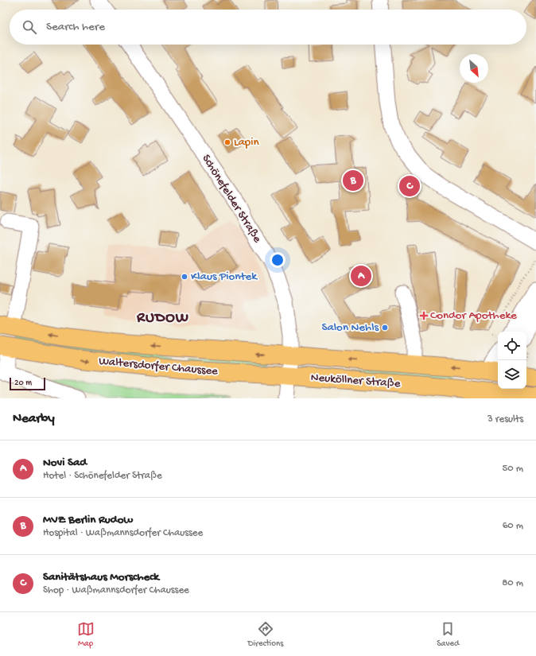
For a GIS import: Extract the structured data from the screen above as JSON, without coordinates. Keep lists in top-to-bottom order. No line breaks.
{"streets":{"main road":["Waltersdorfer Chaussee","Neuköllner Straße"],"street":["Schönefelder Straße"]},"crossings":[["Schönefelder Straße","Waltersdorfer Chaussee"],["Schönefelder Straße","Neuköllner Straße"],["Waltersdorfer Chaussee","Neuköllner Straße"]],"districts":["RUDOW"],"places":{"other":["Lapin","Klaus Piontek","Salon Nehls"],"health":["Condor Apotheke"]},"scale_bar":"20 m","north":"bottom right","page":{"search":"Search here","pins":["B","C","A"],"scale":"20 m","heading":["Nearby","3 results"],"list":[{"mark":"A","name":"Novi Sad","note":"Hotel · Schönefelder Straße","value":"50 m"},{"mark":"B","name":"MVZ Berlin Rudow","note":"Hospital · Waßmannsdorfer Chaussee","value":"60 m"},{"mark":"C","name":"Sanitätshaus Morscheck","note":"Shop · Waßmannsdorfer Chaussee","value":"80 m"}],"nav":["Map","Directions","Saved"]}}
